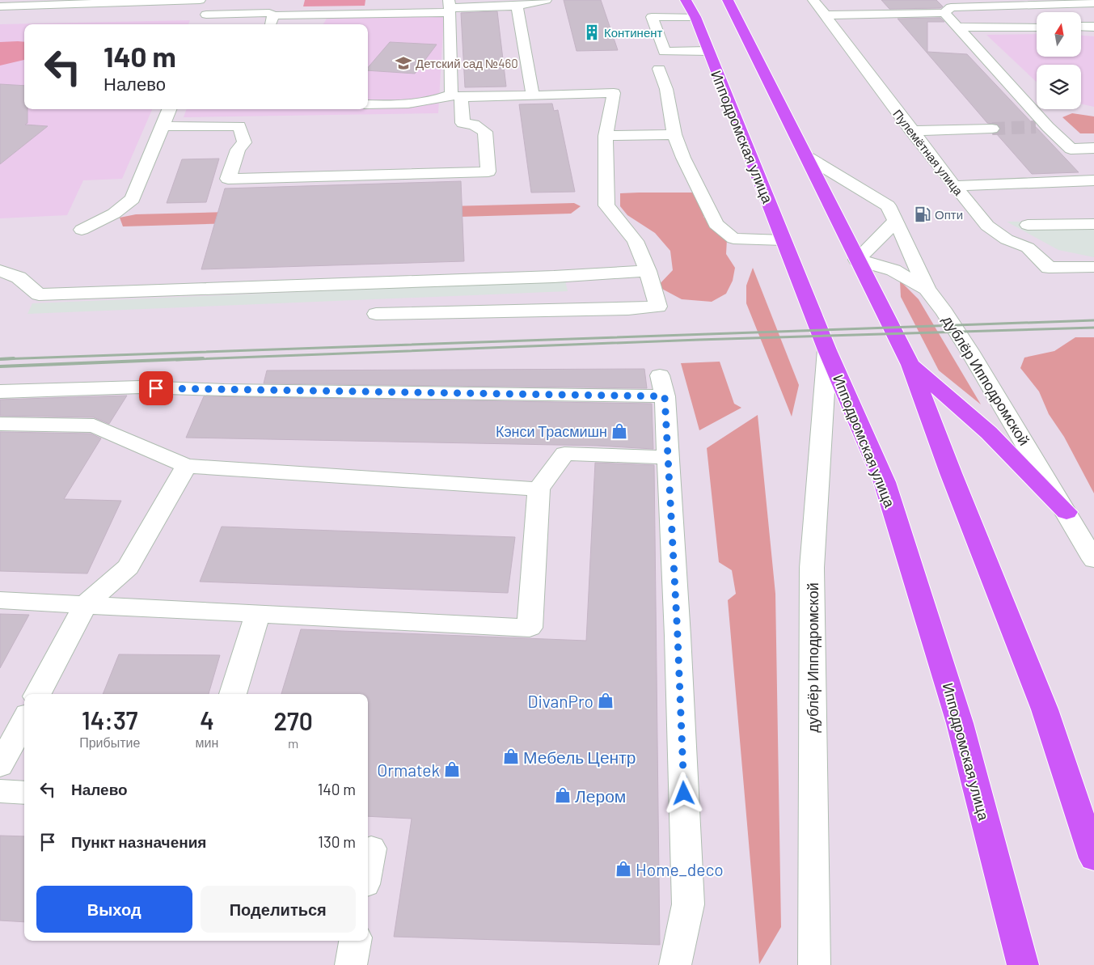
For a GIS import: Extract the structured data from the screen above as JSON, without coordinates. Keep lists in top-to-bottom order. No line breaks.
{"streets":{"highway":["Ипподромская улица"],"street":["Пулемётная улица","дублёр Ипподромской"]},"crossings":[["Ипподромская улица","дублёр Ипподромской"]],"places":{"building":["Континент"],"school or university":["Детский сад №460"],"fuel station":["Опти"],"shop":["Кэнси Трасмишн","DivanPro","Мебель Центр","Ormatek","Лером","Home_deco"]},"north":"top","page":{"turn":["140 m","Налево"],"eta":["14:37","Прибытие","4","мин","270","m"],"list":[{"name":"Налево","value":"140 m"},{"name":"Пункт назначения","value":"130 m"}],"buttons":["Выход","Поделиться"]}}
